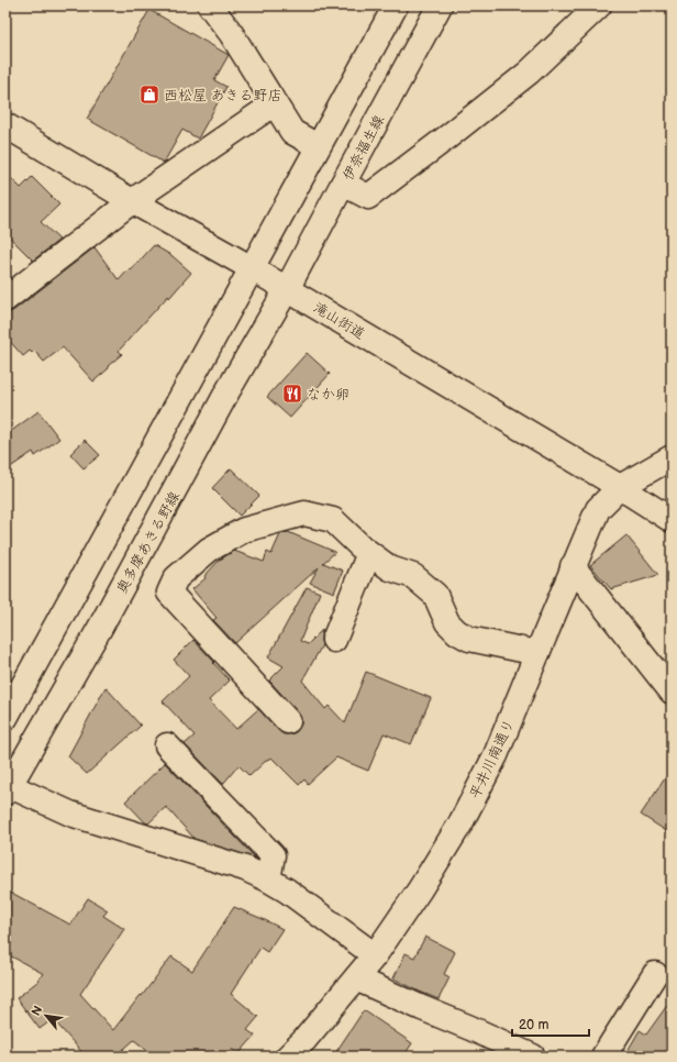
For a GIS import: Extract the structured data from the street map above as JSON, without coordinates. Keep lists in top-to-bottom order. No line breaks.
{"streets":{"main road":["伊奈福生線","滝山街道","奥多摩あきる野線","平井川南通り"]},"crossings":[["伊奈福生線","滝山街道"],["伊奈福生線","奥多摩あきる野線"],["滝山街道","奥多摩あきる野線"],["滝山街道","平井川南通り"]],"places":{"shop":["西松屋 あきる野店"],"restaurant":["なか卵"]},"scale_bar":"20 m","north":"top left"}
